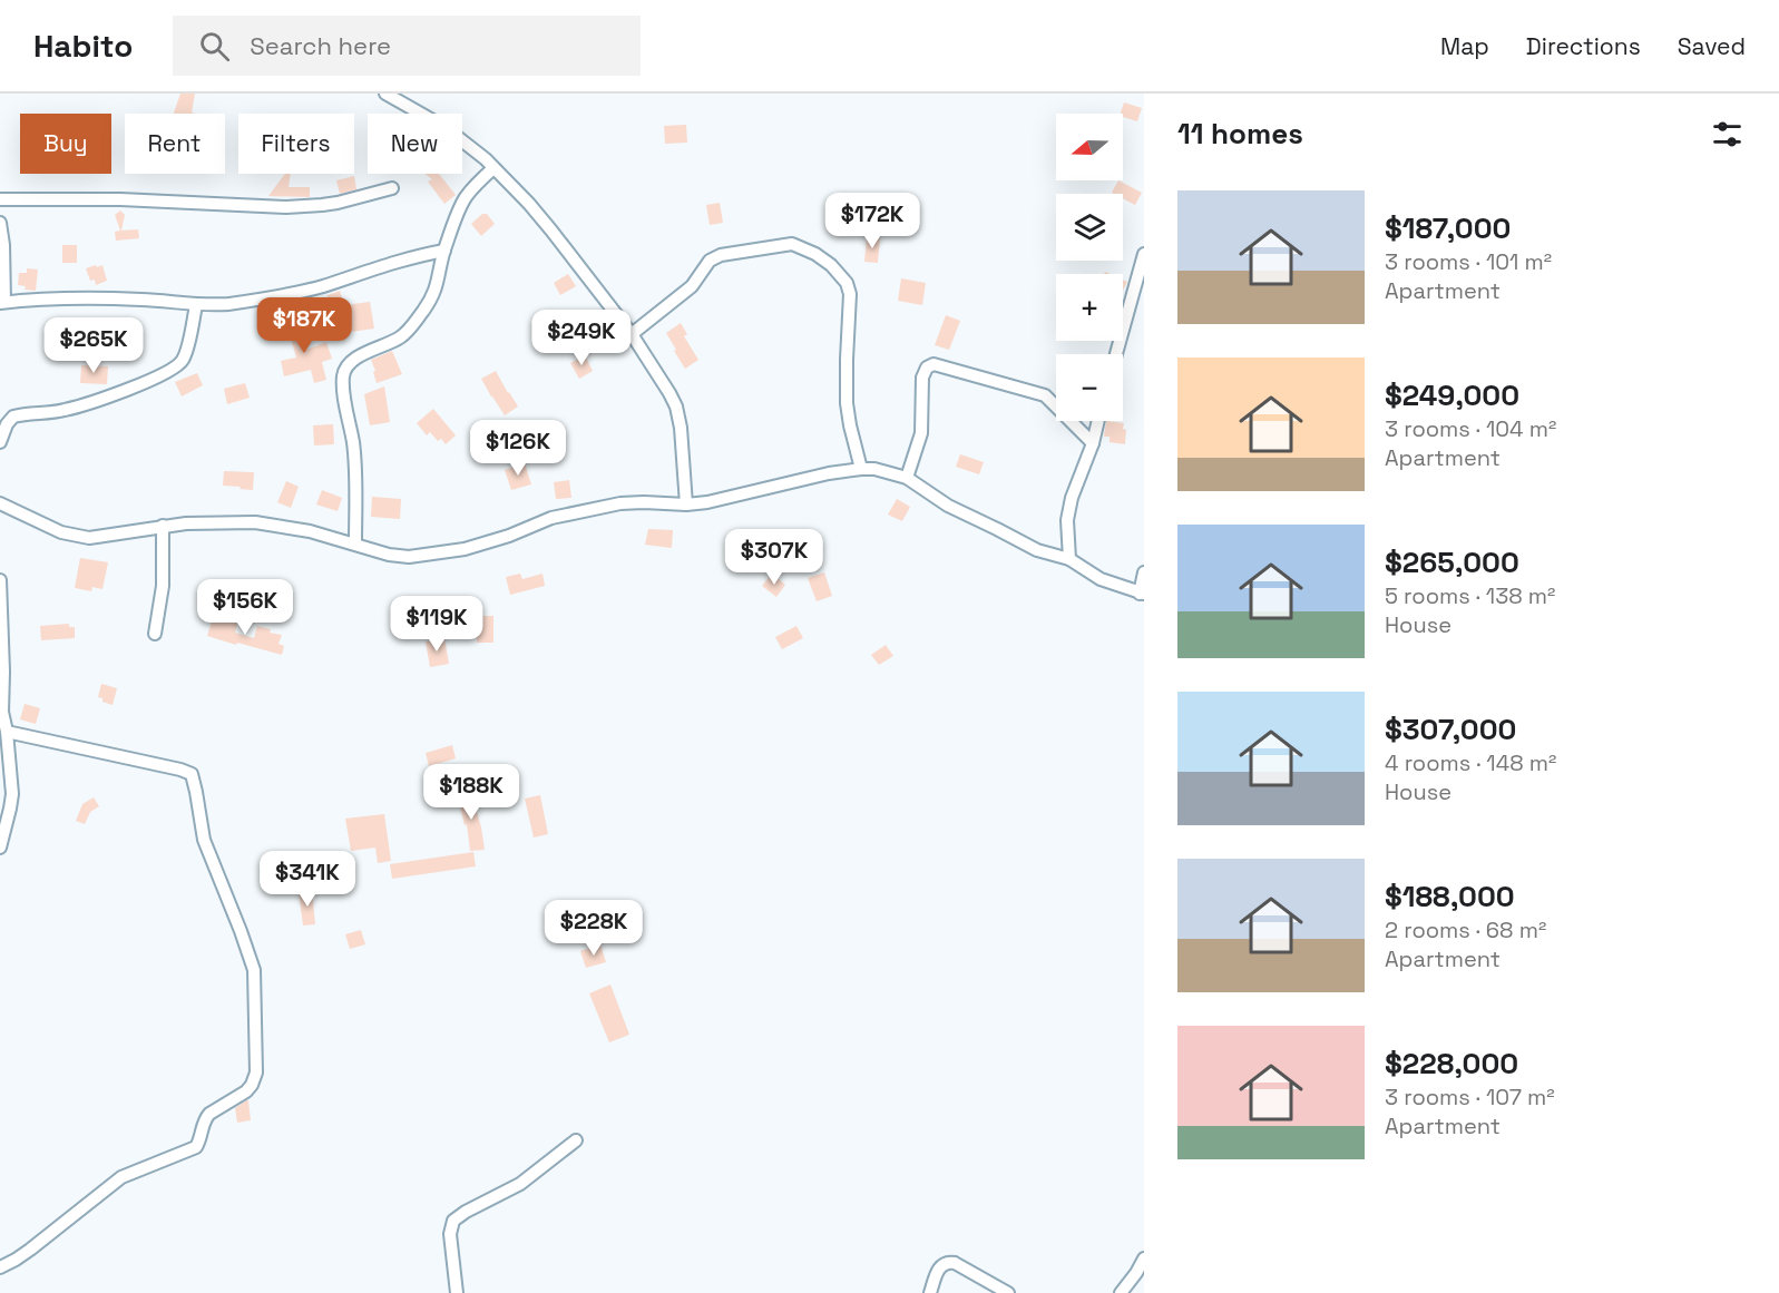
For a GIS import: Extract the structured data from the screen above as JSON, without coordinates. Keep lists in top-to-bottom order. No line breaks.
{"north":"left","page":{"header":"Habito","search":"Search here","nav":["Map","Directions","Saved"],"heading":"11 homes","map_buttons":["+","−"],"chip":["Buy","Rent","Filters","New"],"list":[{"name":"$187,000","note":"3 rooms · 101 m² · Apartment"},{"name":"$249,000","note":"3 rooms · 104 m² · Apartment"},{"name":"$265,000","note":"5 rooms · 138 m² · House"},{"name":"$307,000","note":"4 rooms · 148 m² · House"},{"name":"$188,000","note":"2 rooms · 68 m² · Apartment"},{"name":"$228,000","note":"3 rooms · 107 m² · Apartment"}],"price":["$172K","$187K","$249K","$265K","$126K","$307K","$156K","$119K","$188K","$341K","$228K"]}}
